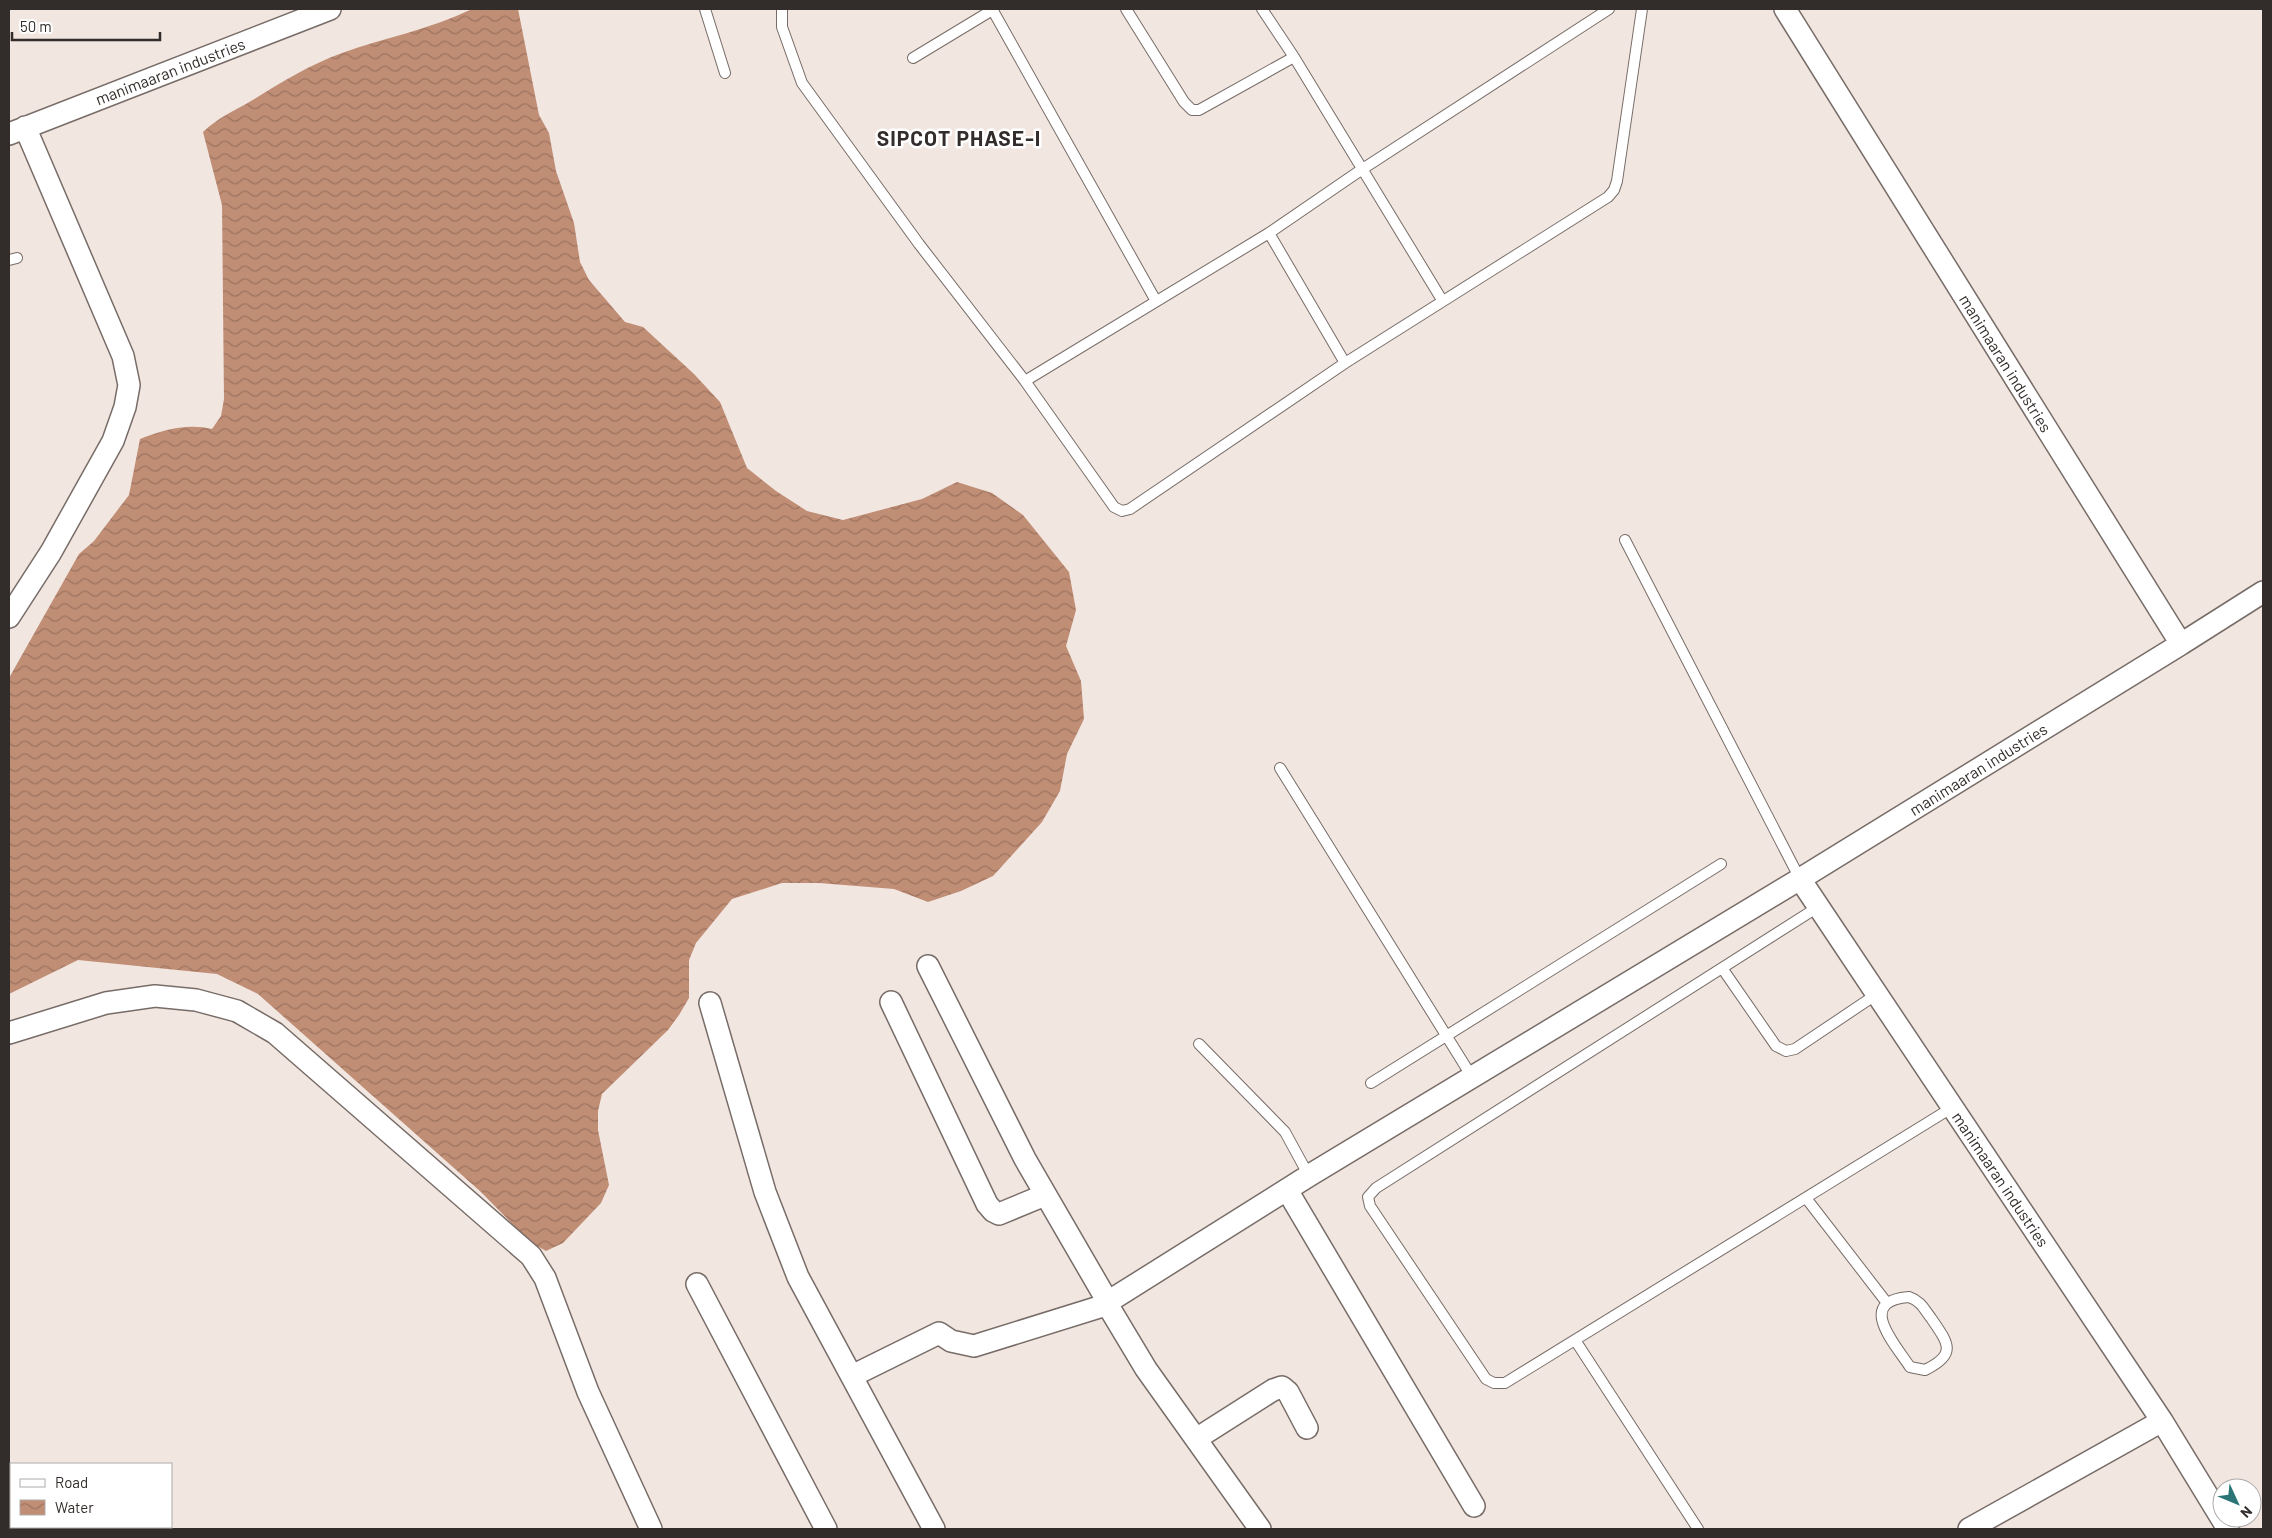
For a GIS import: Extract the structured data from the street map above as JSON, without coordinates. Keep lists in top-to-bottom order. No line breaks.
{"streets":{"street":["manimaaran industries"]},"districts":["SIPCOT PHASE-I"],"legend":["Road","Water"],"scale_bar":"50 m","north":"bottom right"}
